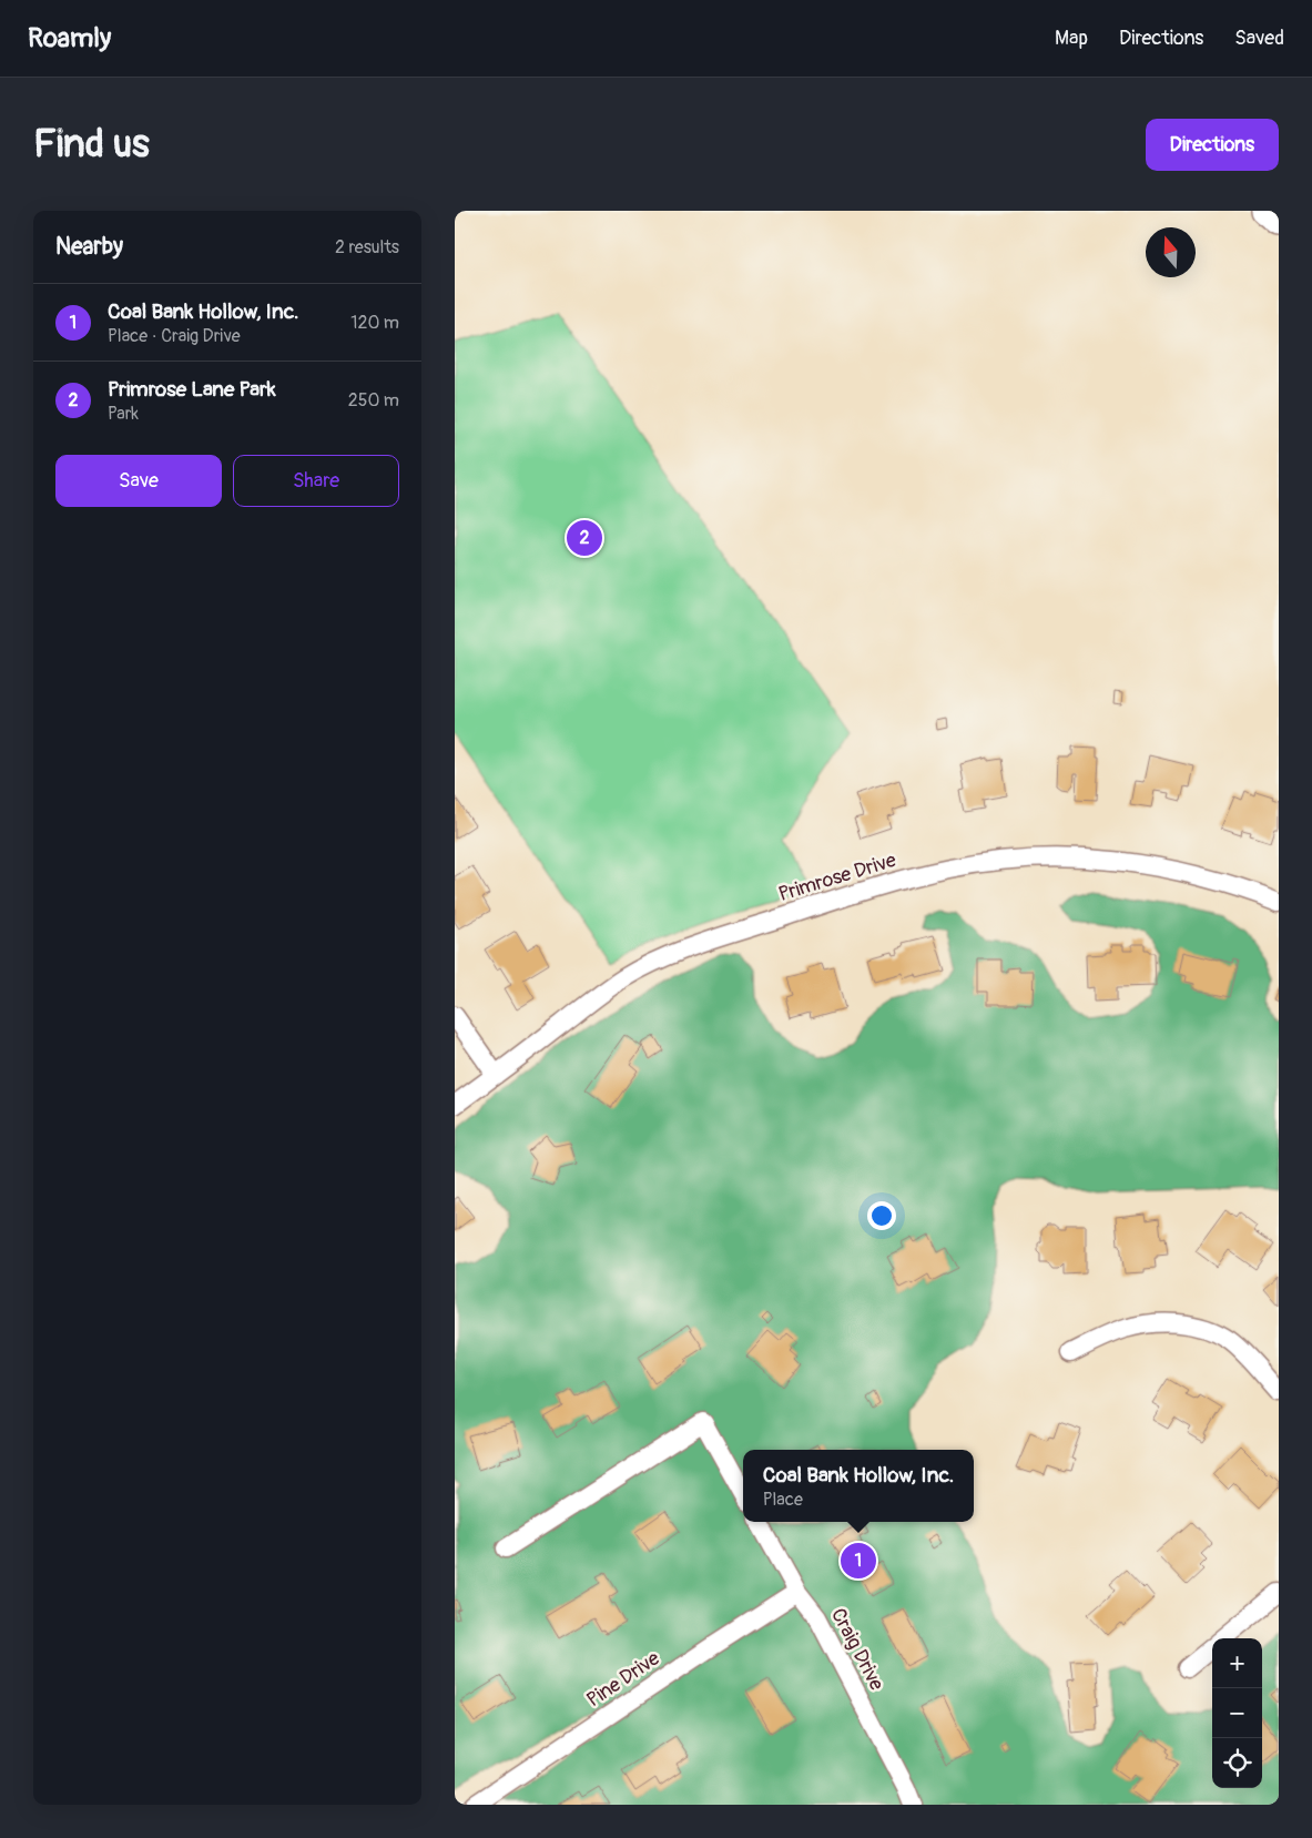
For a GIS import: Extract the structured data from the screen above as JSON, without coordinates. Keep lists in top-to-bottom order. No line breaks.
{"streets":{"street":["Primrose Drive","Craig Drive","Pine Drive"]},"crossings":[["Craig Drive","Pine Drive"]],"north":"top","page":{"header":"Roamly","nav":["Map","Directions","Saved"],"buttons":["Directions",["Save","Share"]],"title":"Find us","heading":["Nearby","2 results"],"list":[{"mark":"1","name":"Coal Bank Hollow, Inc.","note":"Place · Craig Drive","value":"120 m"},{"mark":"2","name":"Primrose Lane Park","note":"Park","value":"250 m"}],"pins":["2","1"],"popup":["Coal Bank Hollow, Inc.","Place"],"map_buttons":["+","−"]}}
